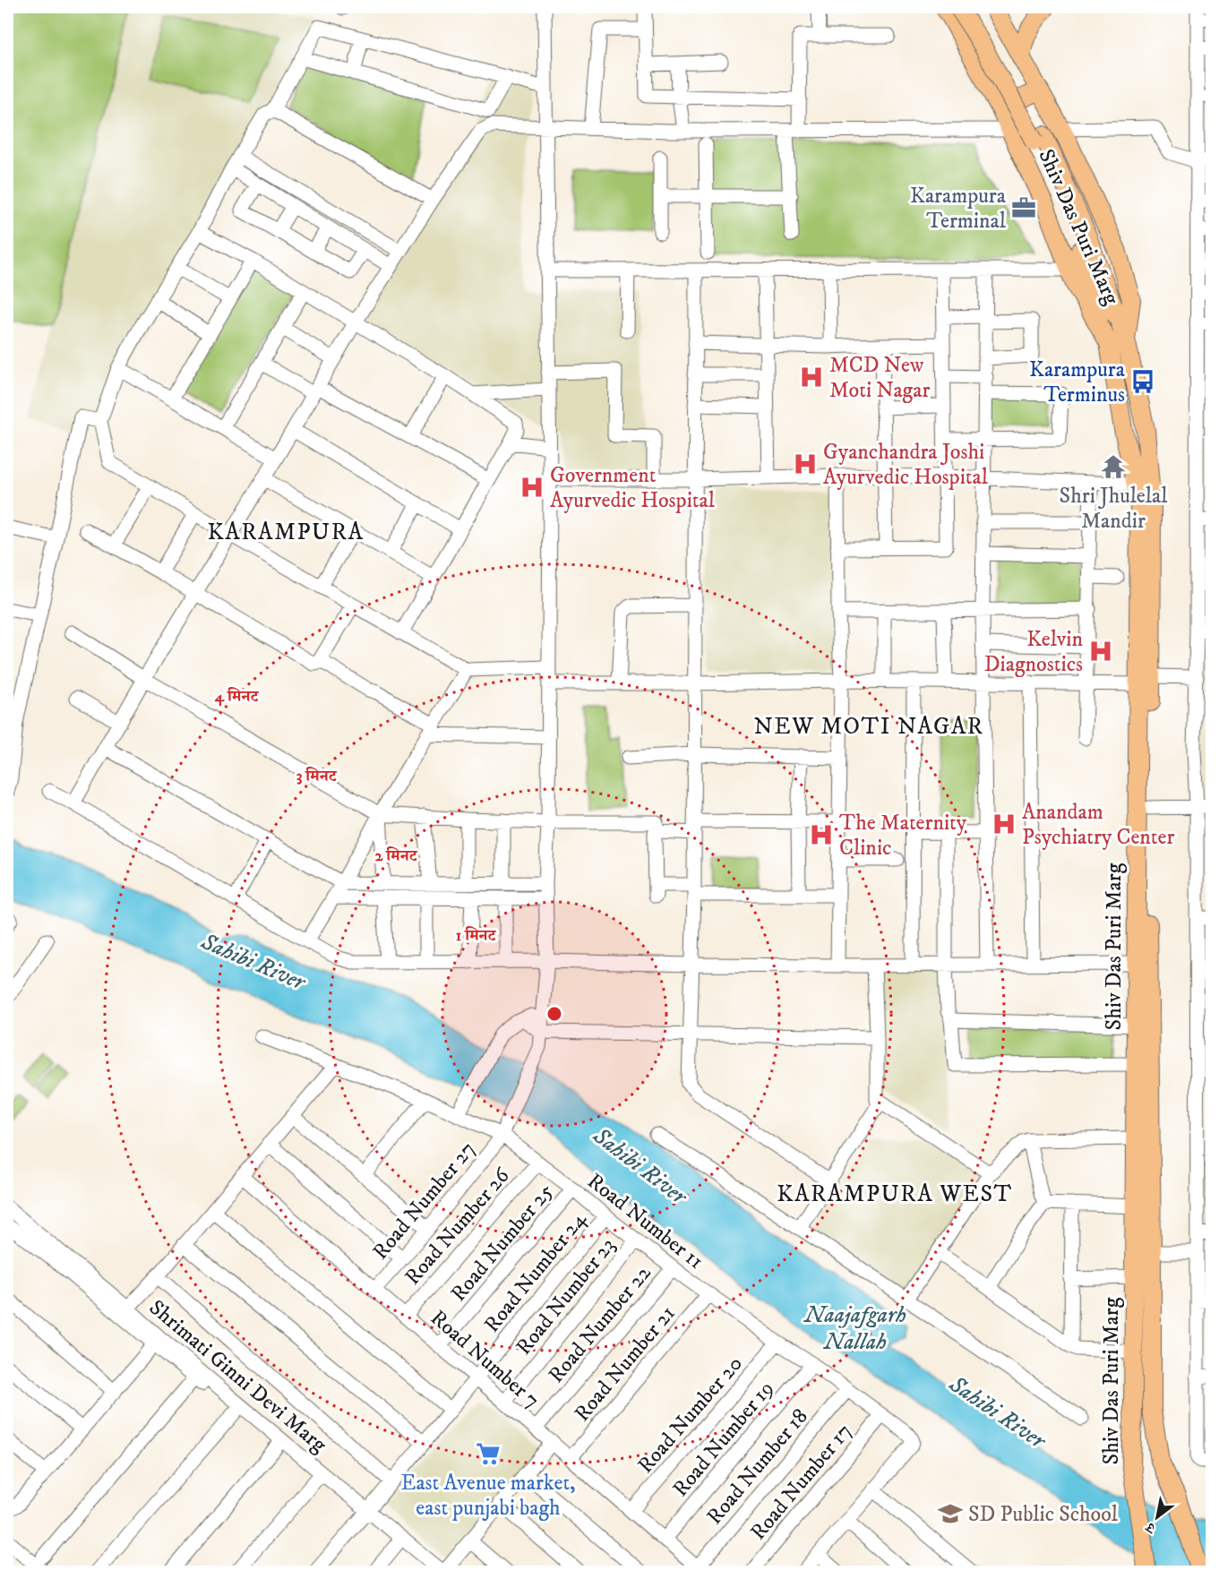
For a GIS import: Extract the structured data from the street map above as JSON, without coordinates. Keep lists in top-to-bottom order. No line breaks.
{"streets":{"main road":["Shiv Das Puri Marg"],"street":["Road Number 27","Road Number 11","Road Number 26","Road Number 25","Road Number 24","Road Number 23","Road Number 22","Road Number 7","Road Number 21","Shrimati Ginni Devi Marg","Road Number 20","Road Number 19","Road Number 18","Road Number 17"]},"crossings":[["Road Number 27","Road Number 11"],["Road Number 27","Road Number 7"],["Road Number 11","Road Number 26"],["Road Number 11","Road Number 25"],["Road Number 11","Road Number 24"],["Road Number 11","Road Number 23"],["Road Number 11","Road Number 22"],["Road Number 11","Road Number 21"],["Road Number 11","Road Number 20"],["Road Number 11","Road Number 19"],["Road Number 11","Road Number 18"],["Road Number 11","Road Number 17"],["Road Number 26","Road Number 7"],["Road Number 25","Road Number 7"],["Road Number 24","Road Number 7"],["Road Number 24","Shrimati Ginni Devi Marg"],["Road Number 23","Road Number 7"],["Road Number 22","Road Number 7"],["Road Number 7","Road Number 21"],["Road Number 7","Road Number 20"],["Road Number 7","Road Number 19"],["Road Number 7","Road Number 18"]],"districts":["KARAMPURA","NEW MOTI NAGAR","KARAMPURA WEST"],"water":["Sahibi River","Naajafgarh Nallah"],"places":{"office":["Karampura Terminal"],"hospital":["MCD New Moti Nagar","Gyanchandra Joshi Ayurvedic Hospital","Government Ayurvedic Hospital","Kelvin Diagnostics","Anandam Psychiatry Center","The Maternity Clinic"],"bus stop":["Karampura Terminus"],"temple":["Shri Jhulelal Mandir"],"supermarket":["East Avenue market, east punjabi bagh"],"school or university":["SD Public School"]},"north":"bottom left","rings":["4 मिनट","3 मिनट","2 मिनट","1 मिनट"]}
